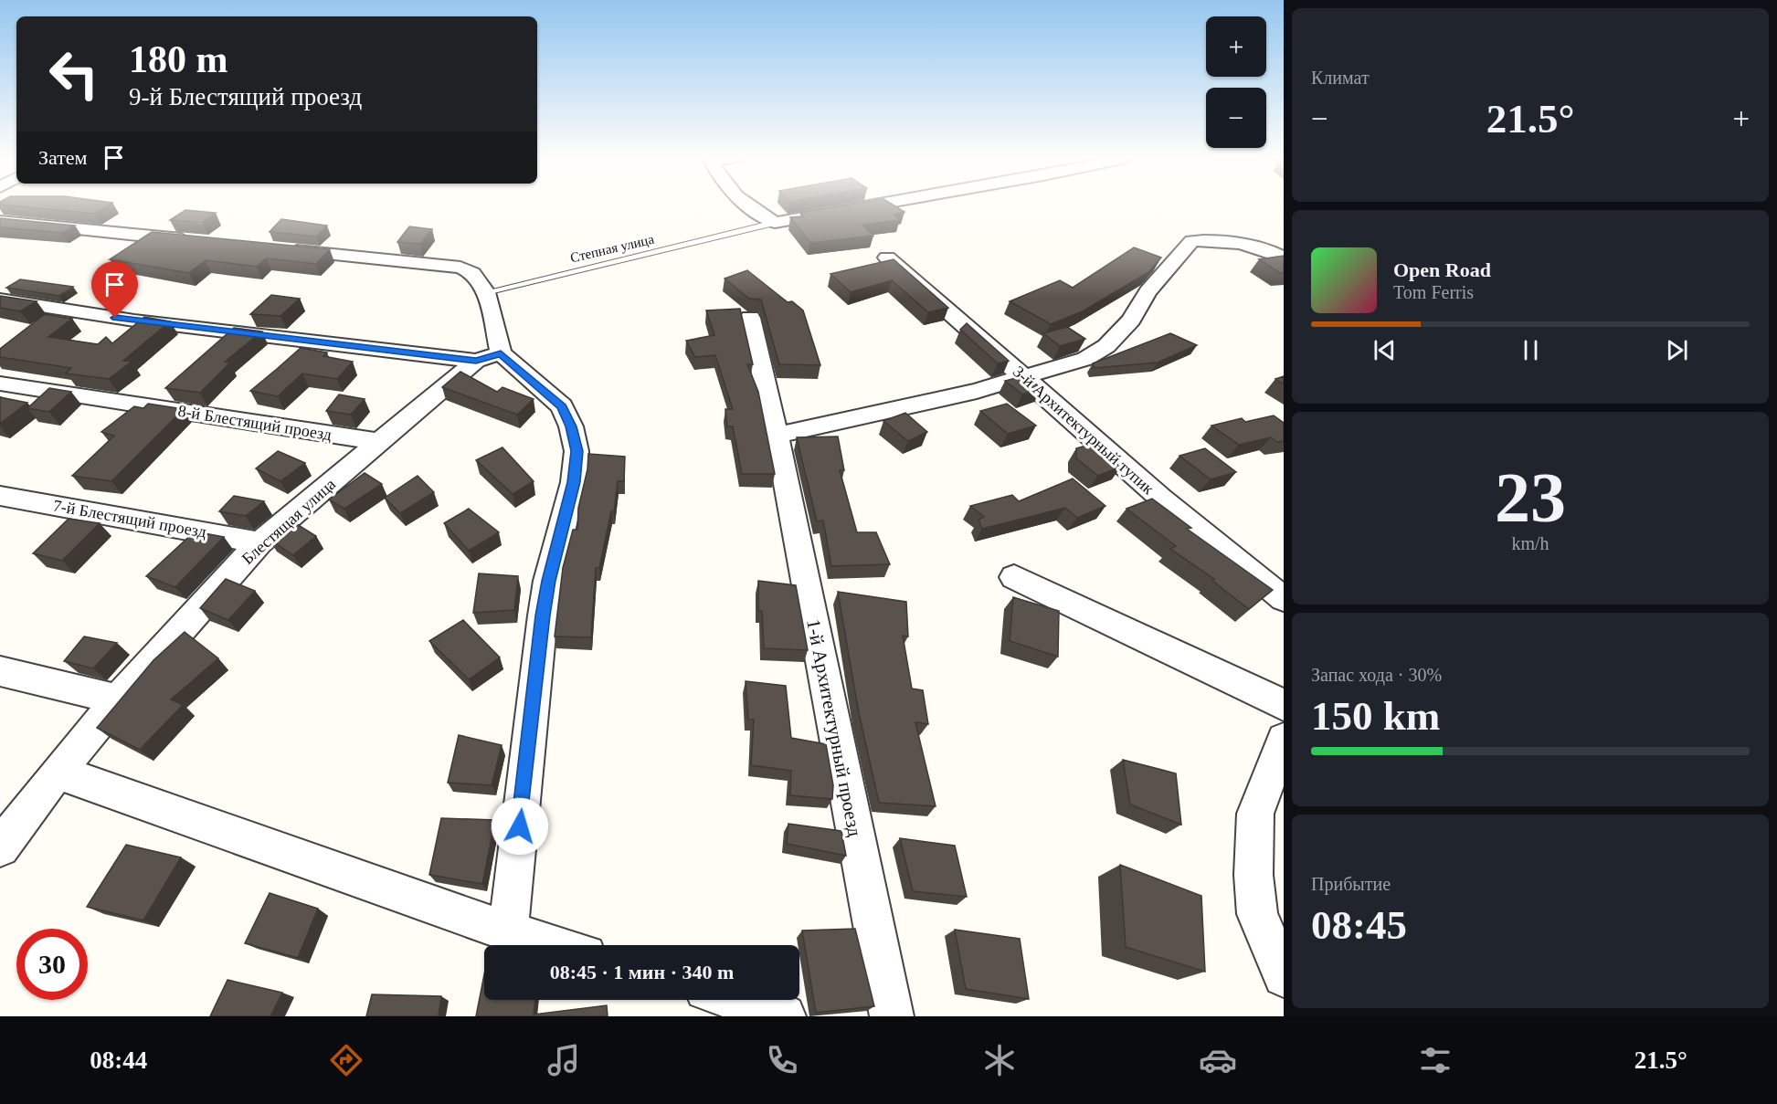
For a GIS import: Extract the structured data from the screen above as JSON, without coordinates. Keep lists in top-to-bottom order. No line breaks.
{"streets":{"street":["8-й Блестящий проезд","3-й Архитектурный тупик","7-й Блестящий проезд","Блестящая улица","1-й Архитектурный проезд"],"lane":["Степная улица"]},"crossings":[["8-й Блестящий проезд","Блестящая улица"],["7-й Блестящий проезд","Блестящая улица"]],"page":{"tile":["Климат",["23","km/h"],["Запас хода · 30%","150 km"],["Прибытие","08:45"]],"map_buttons":["+","−"],"turn":["180 m","9-й Блестящий проезд"],"heat":["−","21.5°","+"],"then":"Затем","song":["Open Road","Tom Ferris"],"limit":"30","trip":"08:45 · 1 мин · 340 m","tabs":["08:44","21.5°"]}}
